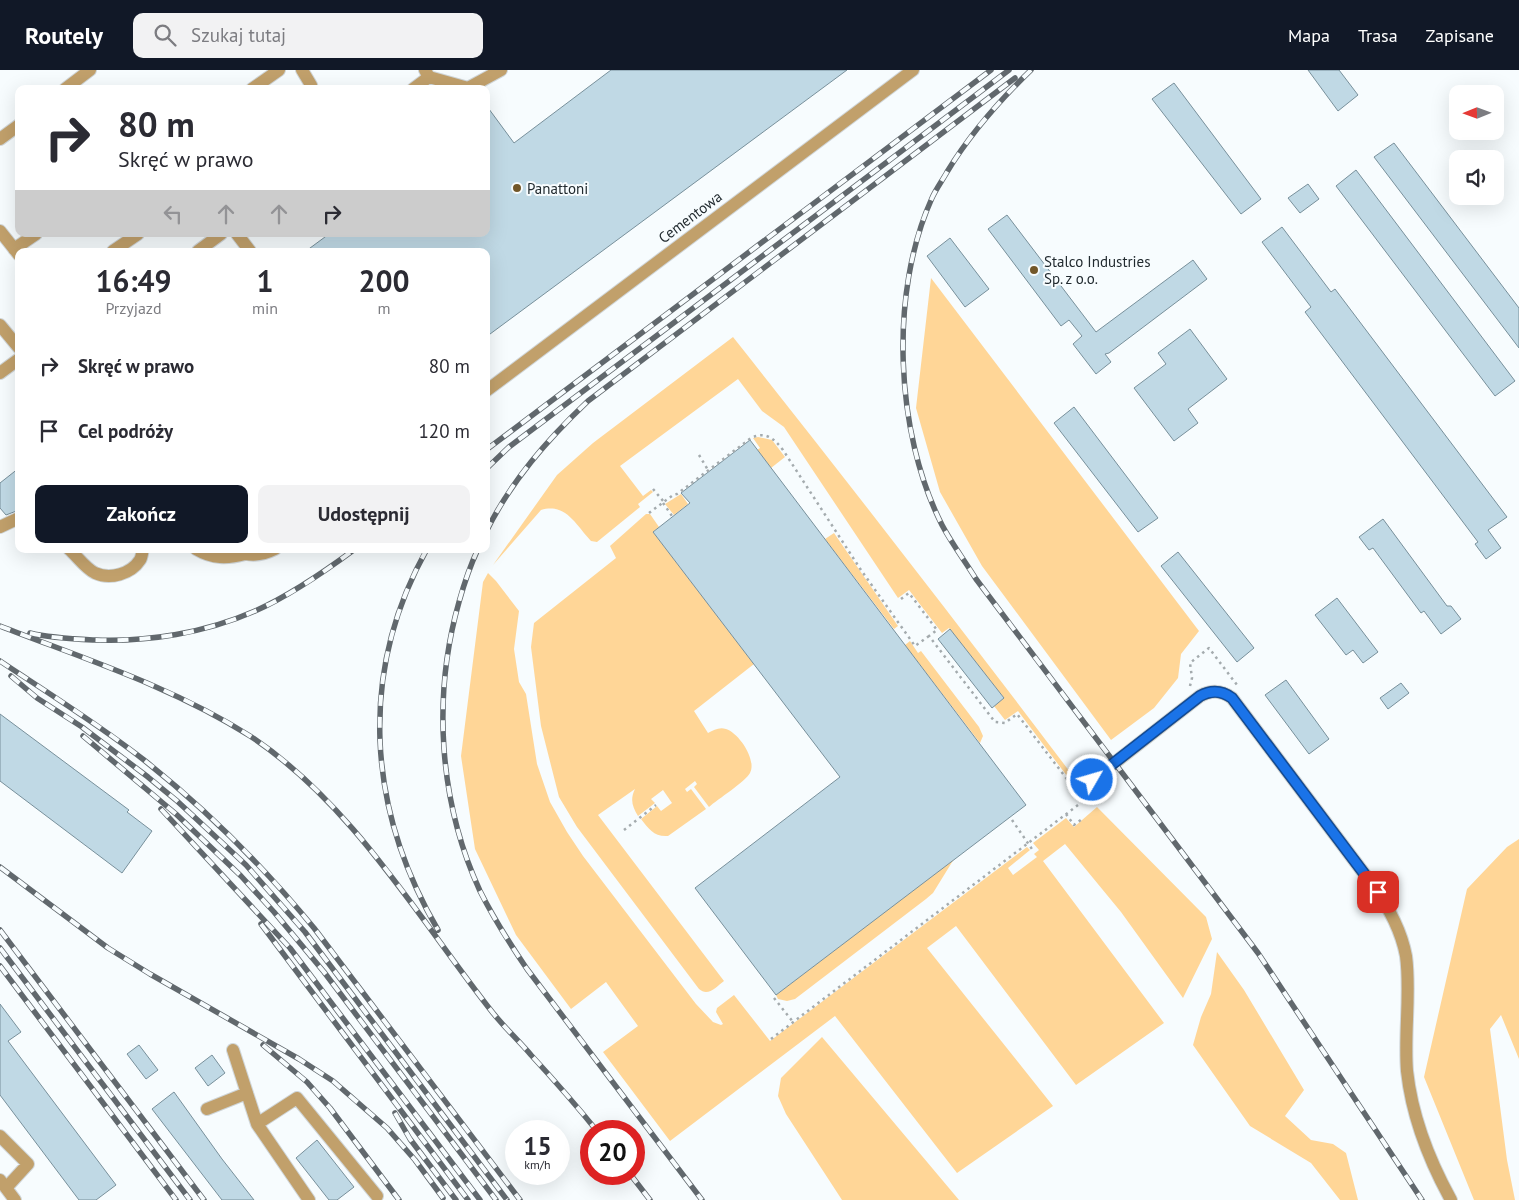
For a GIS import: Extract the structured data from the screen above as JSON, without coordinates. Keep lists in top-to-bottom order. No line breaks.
{"streets":{"lane":["Cementowa"]},"places":["Panattoni","Stalco Industries Sp. z o.o."],"north":"left","page":{"header":"Routely","search":"Szukaj tutaj","nav":["Mapa","Trasa","Zapisane"],"turn":["80 m","Skręć w prawo"],"eta":["16:49","Przyjazd","1","min","200","m"],"list":[{"name":"Skręć w prawo","value":"80 m"},{"name":"Cel podróży","value":"120 m"}],"buttons":["Zakończ","Udostępnij"],"speed":"15 km/h","limit":"20"}}
